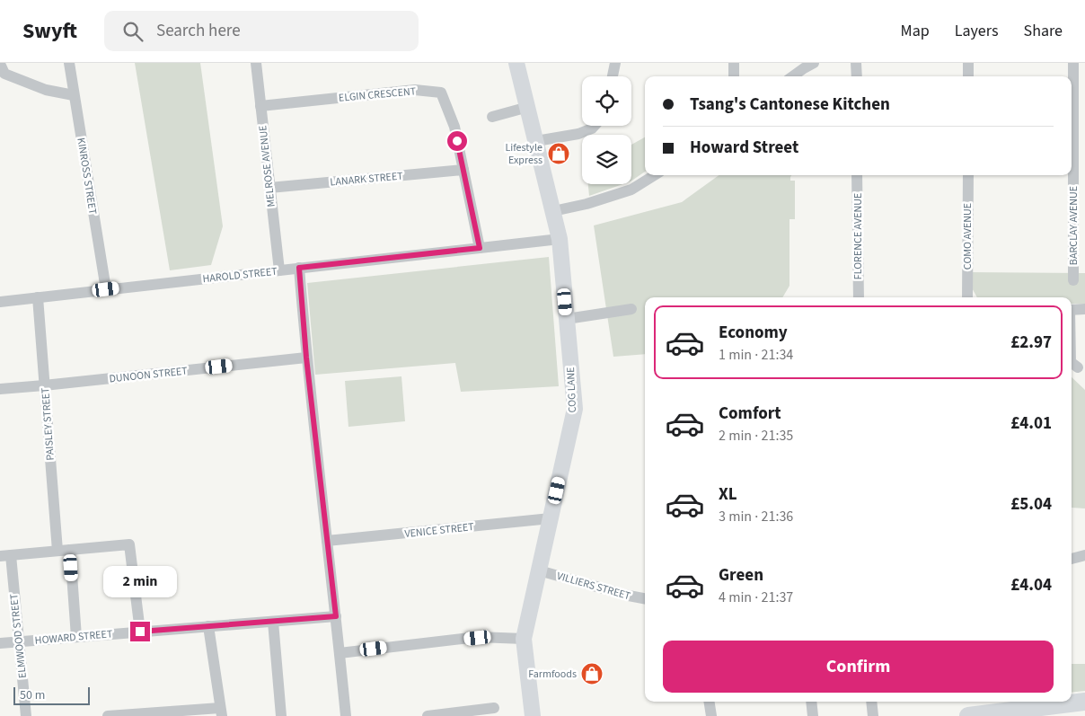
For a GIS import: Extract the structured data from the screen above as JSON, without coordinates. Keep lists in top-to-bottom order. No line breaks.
{"streets":{"street":["ELGIN CRESCENT","MELROSE AVENUE","KINROSS STREET","LANARK STREET","BARCLAY AVENUE","FLORENCE AVENUE","COMO AVENUE","HAROLD STREET","DUNOON STREET","COG LANE","PAISLEY STREET","VENICE STREET","VILLIERS STREET","ELMWOOD STREET","HOWARD STREET"]},"crossings":[["ELGIN CRESCENT","MELROSE AVENUE"],["ELGIN CRESCENT","LANARK STREET"],["ELGIN CRESCENT","HAROLD STREET"],["MELROSE AVENUE","LANARK STREET"],["MELROSE AVENUE","HAROLD STREET"],["KINROSS STREET","HAROLD STREET"],["HAROLD STREET","COG LANE"],["HAROLD STREET","PAISLEY STREET"],["DUNOON STREET","PAISLEY STREET"],["COG LANE","VENICE STREET"],["COG LANE","VILLIERS STREET"],["ELMWOOD STREET","HOWARD STREET"]],"places":{"shop":["Lifestyle Express","Farmfoods"]},"scale_bar":"50 m","page":{"header":"Swyft","search":"Search here","nav":["Map","Layers","Share"],"banner":["Tsang's Cantonese Kitchen","Howard Street"],"list":[{"name":"Economy","note":"1 min · 21:34","value":"£2.97"},{"name":"Comfort","note":"2 min · 21:35","value":"£4.01"},{"name":"XL","note":"3 min · 21:36","value":"£5.04"},{"name":"Green","note":"4 min · 21:37","value":"£4.04"}],"bubble":"2 min","buttons":"Confirm","scale":"50 m"}}
